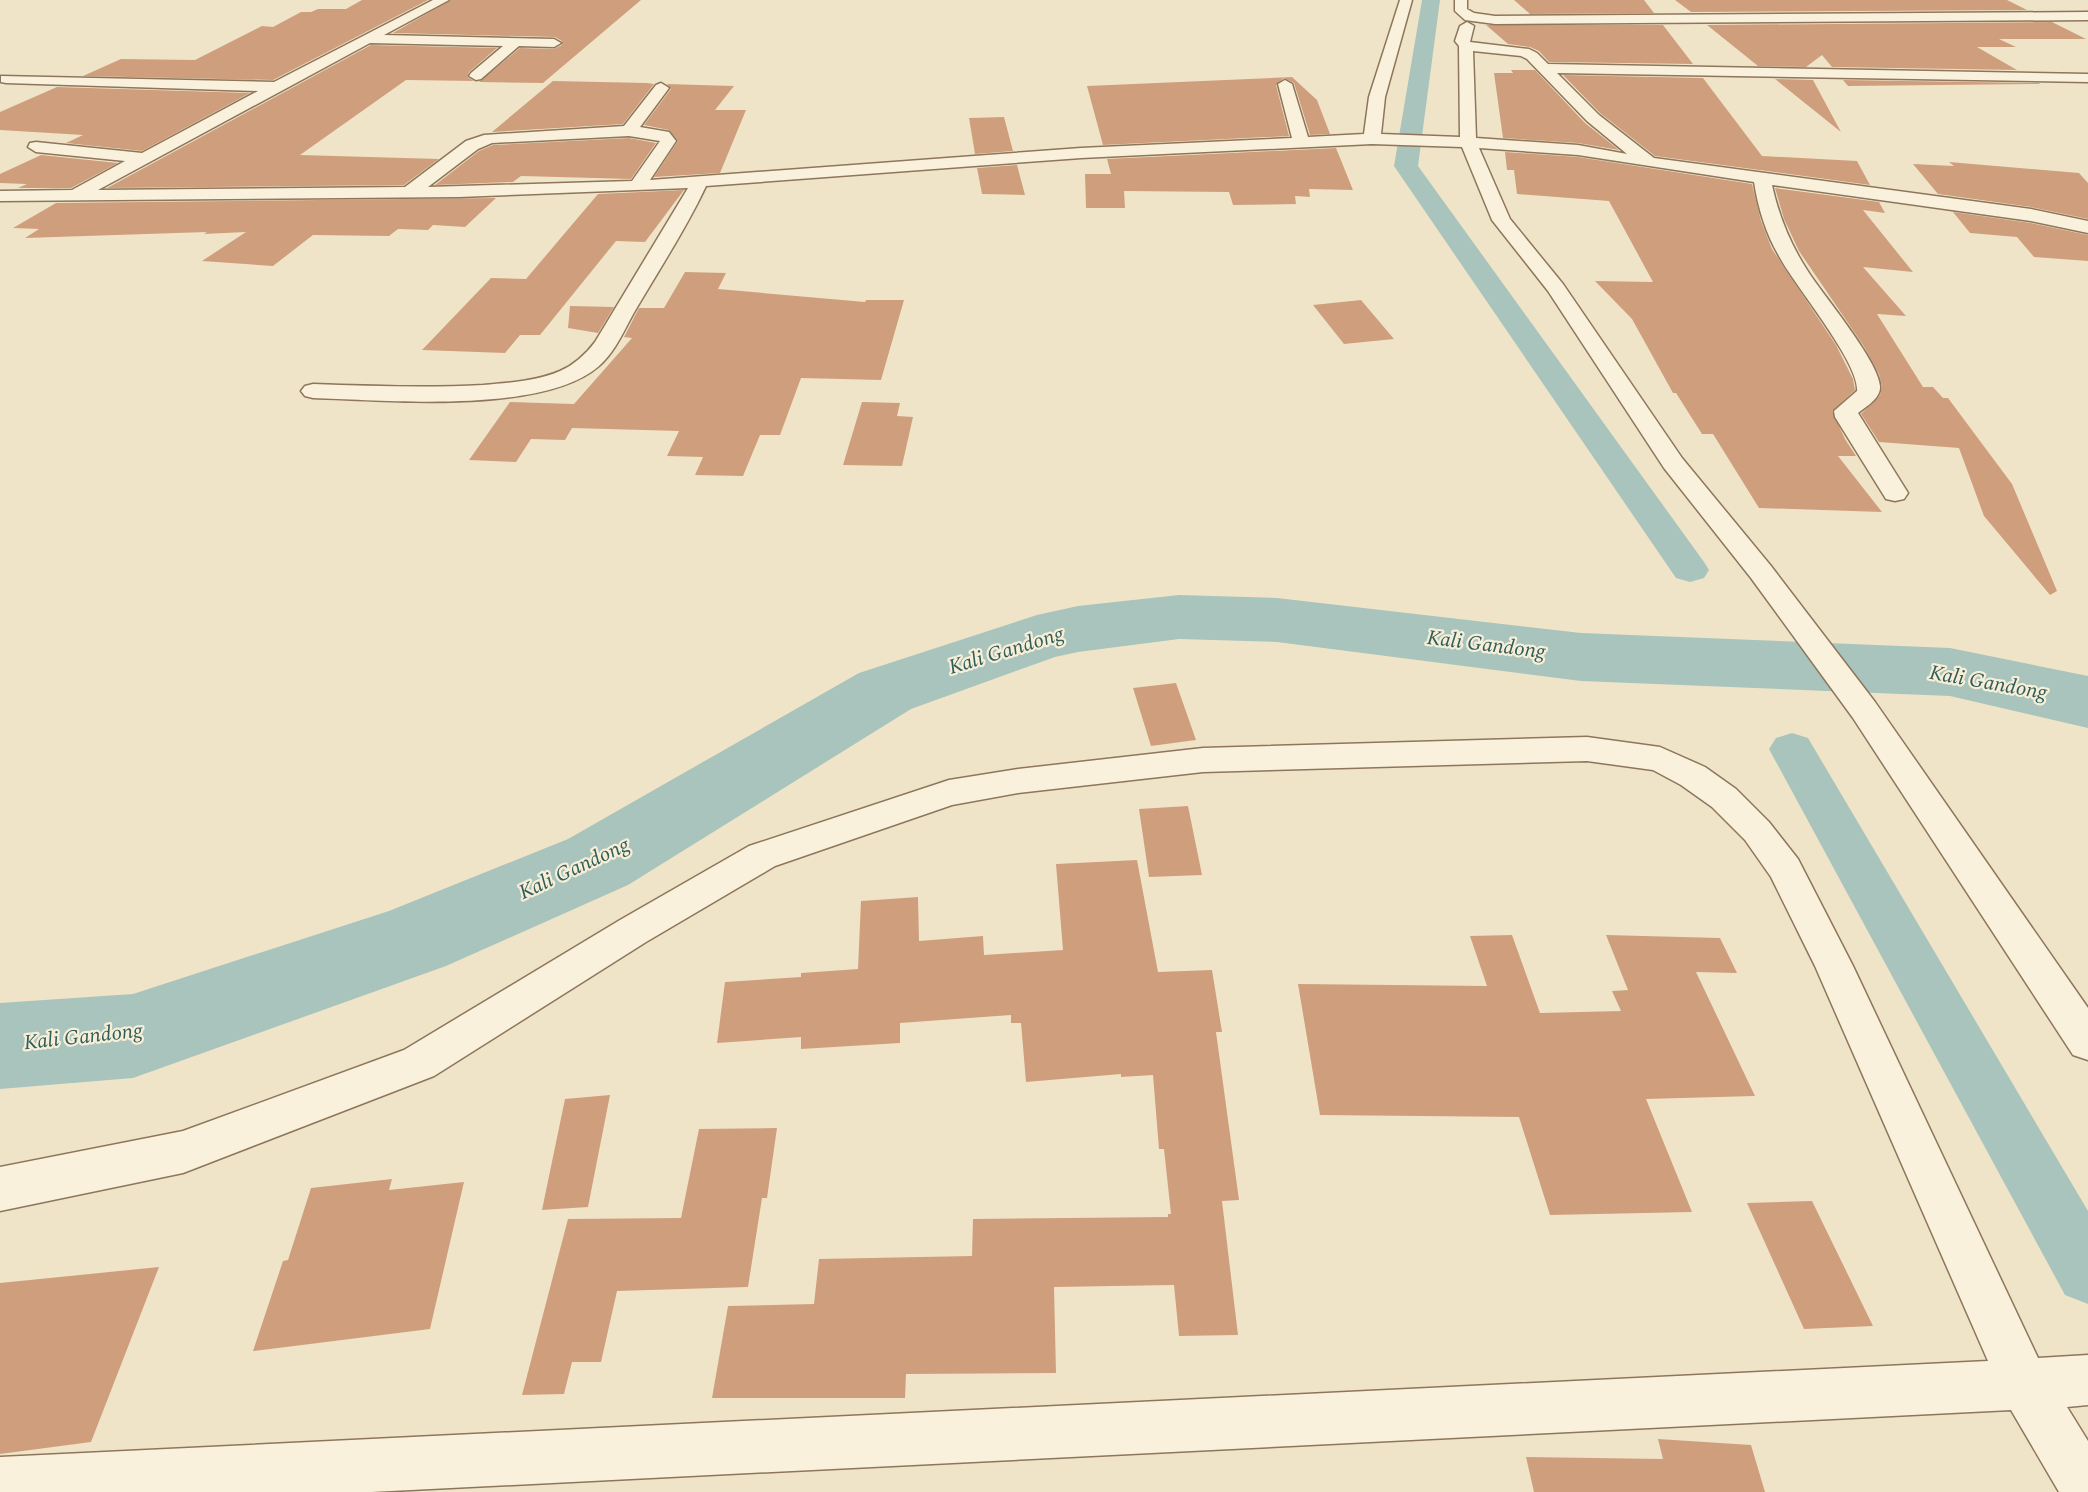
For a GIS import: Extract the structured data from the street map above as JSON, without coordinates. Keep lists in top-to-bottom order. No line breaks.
{"water":["Kali Gandong"]}
